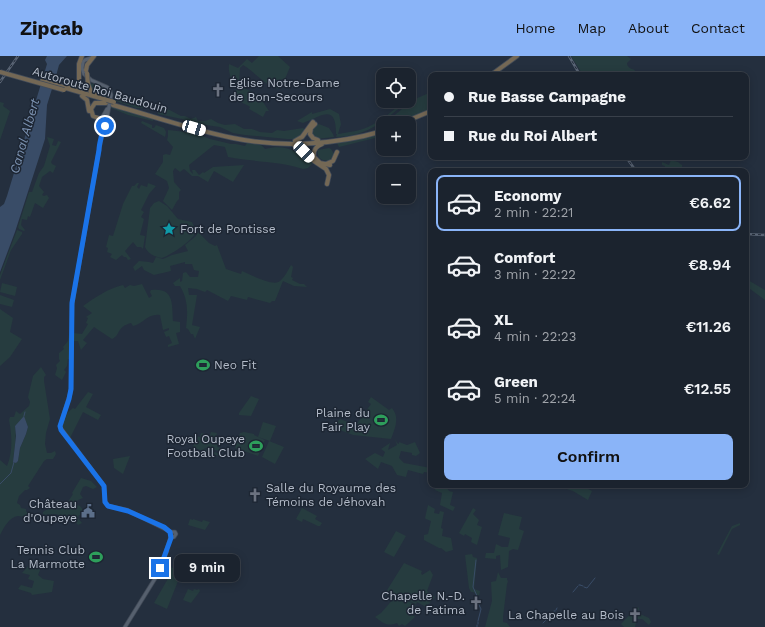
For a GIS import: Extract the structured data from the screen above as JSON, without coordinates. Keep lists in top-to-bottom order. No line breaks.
{"streets":{"highway":["Autoroute Roi Baudouin"]},"water":["Canal Albert"],"places":{"church":["Église Notre-Dame de Bon-Secours","Salle du Royaume des Témoins de Jéhovah","Chapelle N.-D. de Fatima","La Chapelle au Bois"],"place":["Fort de Pontisse"],"sports":["Neo Fit","Plaine du Fair Play","Royal Oupeye Football Club","Tennis Club La Marmotte"],"public building":["Château d'Oupeye"]},"page":{"header":"Zipcab","nav":["Home","Map","About","Contact"],"map_buttons":["+","−"],"banner":["Rue Basse Campagne","Rue du Roi Albert"],"list":[{"name":"Economy","note":"2 min · 22:21","value":"€6.62"},{"name":"Comfort","note":"3 min · 22:22","value":"€8.94"},{"name":"XL","note":"4 min · 22:23","value":"€11.26"},{"name":"Green","note":"5 min · 22:24","value":"€12.55"}],"buttons":"Confirm","bubble":"9 min"}}
